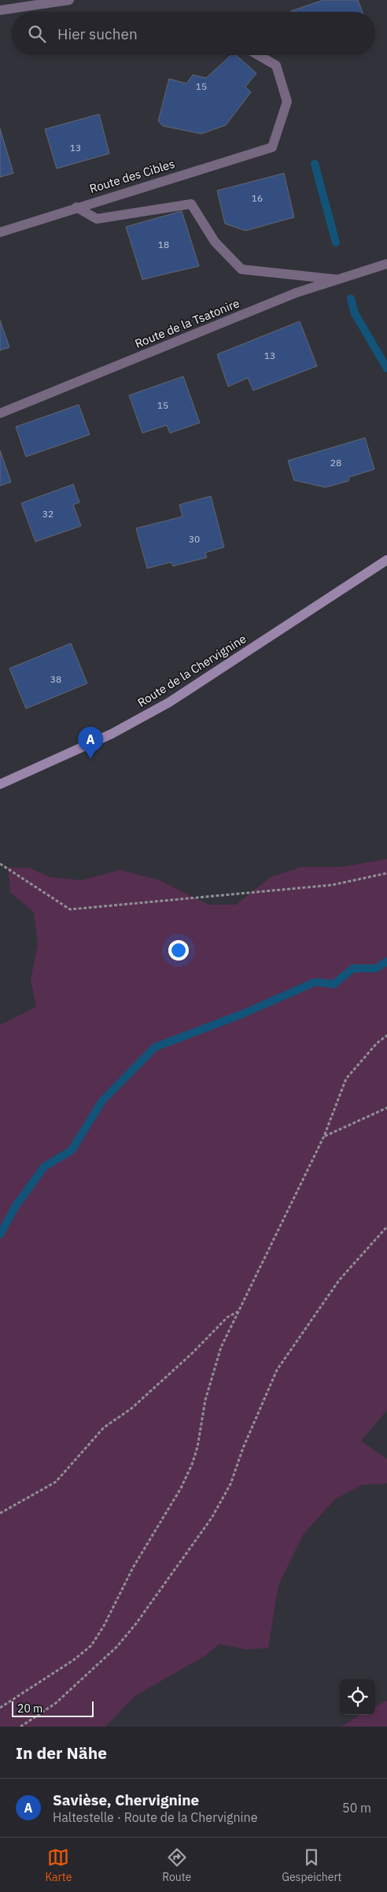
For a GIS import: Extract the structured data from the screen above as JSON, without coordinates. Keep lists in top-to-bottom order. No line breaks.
{"streets":{"street":["Route des Cibles","Route de la Tsatonire","Route de la Chervignine"]},"house_numbers":["15","13","16","18","13","15","28","32","30","38"],"scale_bar":"20 m","page":{"search":"Hier suchen","pins":"A","scale":"20 m","heading":"In der Nähe","list":[{"mark":"A","name":"Savièse, Chervignine","note":"Haltestelle · Route de la Chervignine","value":"50 m"}],"nav":["Karte","Route","Gespeichert"]}}
